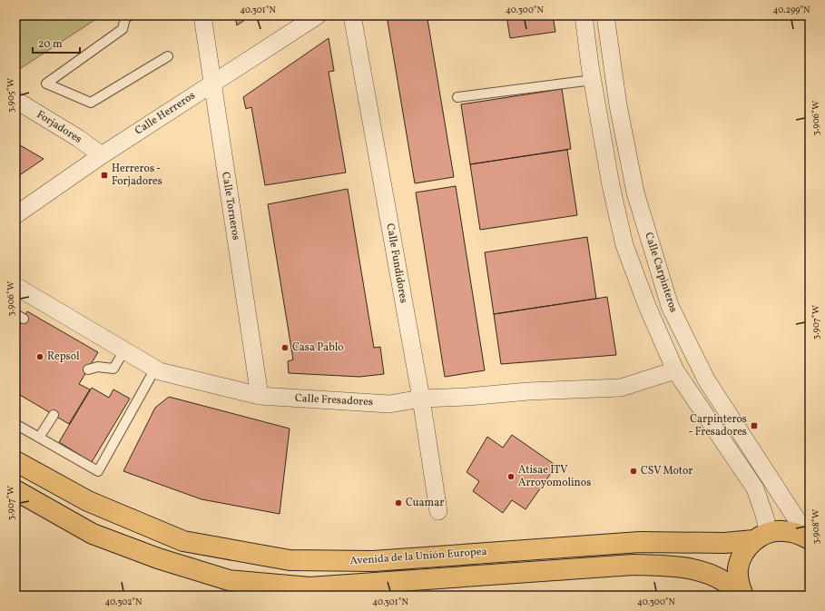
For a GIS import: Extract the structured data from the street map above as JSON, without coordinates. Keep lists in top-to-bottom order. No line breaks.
{"streets":{"main road":["Avenida de la Unión Europea"],"street":["Calle Herreros","Forjadores","Calle Torneros","Calle Fundidores","Calle Carpìnteros","Calle Fresadores"]},"crossings":[["Calle Herreros","Forjadores"],["Calle Herreros","Calle Torneros"],["Calle Torneros","Calle Fresadores"],["Calle Fundidores","Calle Fresadores"],["Calle Carpìnteros","Calle Fresadores"],["Calle Carpìnteros","Avenida de la Unión Europea"]],"places":{"transit":["Herreros - Forjadores","Carpinteros - Fresadores"],"other":["Casa Pablo","Repsol","CSV Motor","Atisae ITV Arroyomolinos","Cuamar"]},"scale_bar":"20 m","coordinates":["40.301°N","40.300°N","40.299°N","3.905°W","3.906°W","3.907°W","3.908°W","40.302°N"]}
